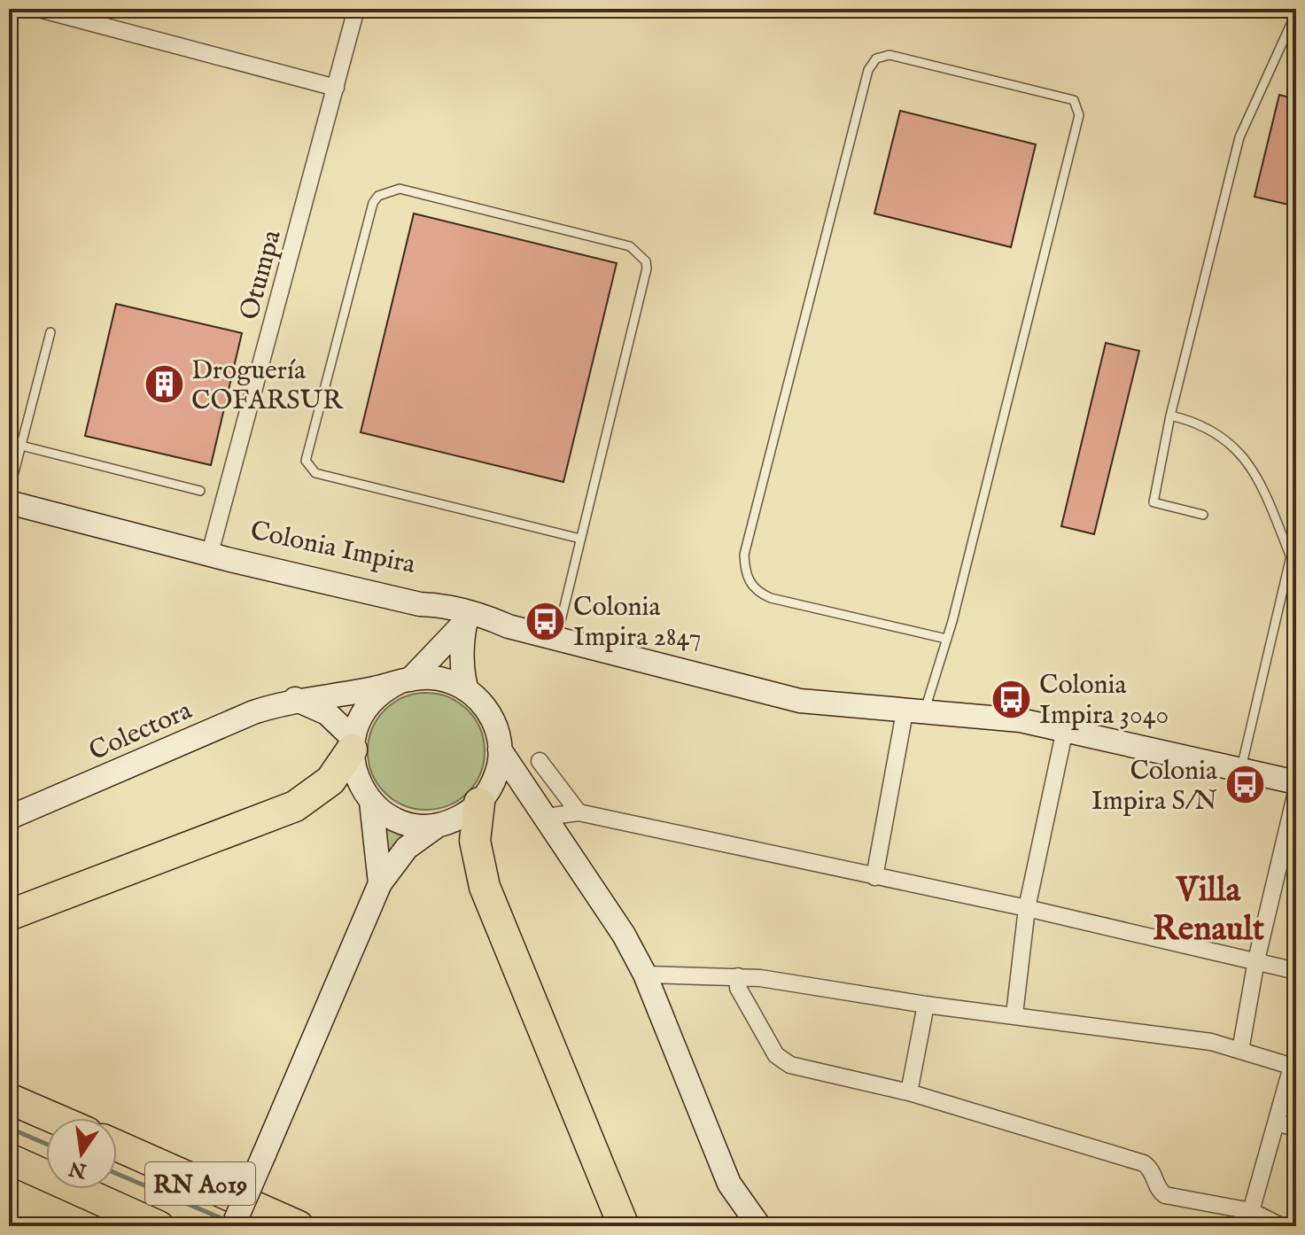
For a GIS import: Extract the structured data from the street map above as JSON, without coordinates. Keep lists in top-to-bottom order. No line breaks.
{"streets":{"highway":["RN A019"],"main road":["Colonia Impira","Colectora"],"street":["Otumpa"]},"crossings":[["Otumpa","Colonia Impira"]],"districts":["Villa Renault"],"places":{"building":["Droguería COFARSUR"],"bus stop":["Colonia Impira 2847","Colonia Impira 3040","Colonia Impira S/N"]},"north":"bottom"}
